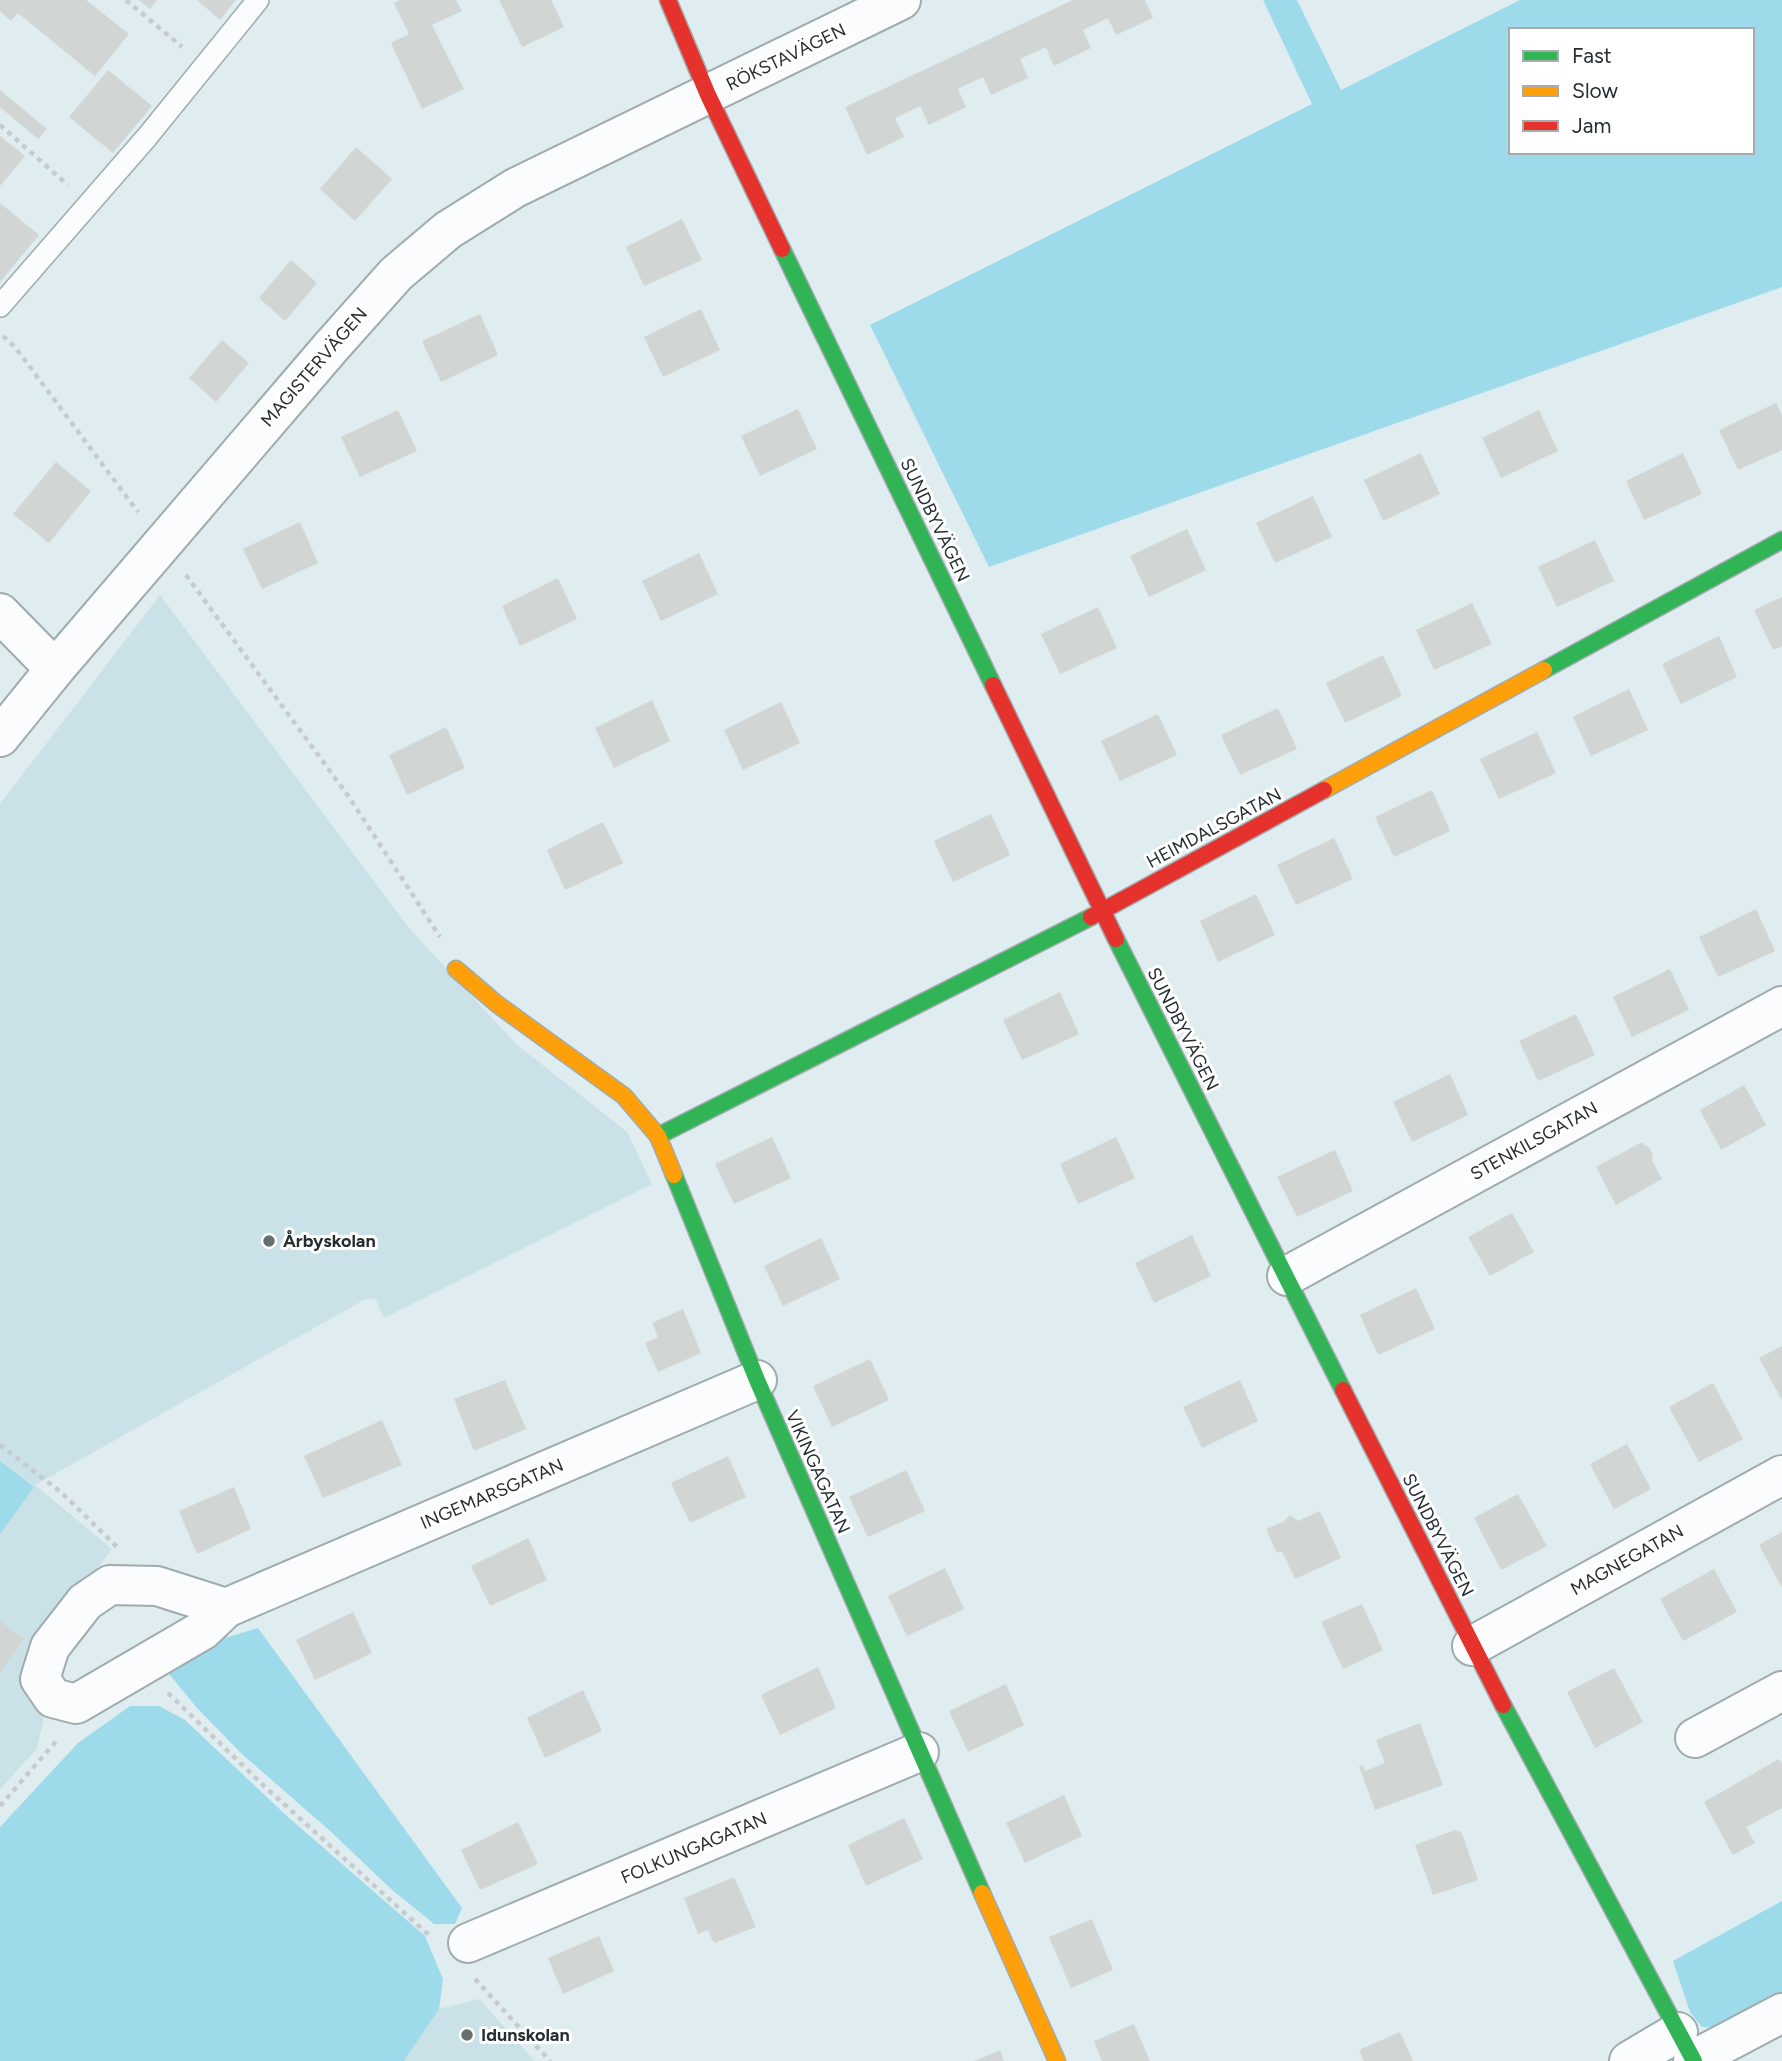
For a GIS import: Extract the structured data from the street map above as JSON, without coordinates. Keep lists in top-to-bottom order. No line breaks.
{"streets":{"street":["RÖKSTAVÄGEN","MAGISTERVÄGEN","SUNDBYVÄGEN","HEIMDALSGATAN","STENKILSGATAN","VIKINGAGATAN","INGEMARSGATAN","MAGNEGATAN","FOLKUNGAGATAN"]},"crossings":[["RÖKSTAVÄGEN","MAGISTERVÄGEN"],["RÖKSTAVÄGEN","SUNDBYVÄGEN"],["MAGISTERVÄGEN","SUNDBYVÄGEN"],["SUNDBYVÄGEN","HEIMDALSGATAN"],["SUNDBYVÄGEN","STENKILSGATAN"],["SUNDBYVÄGEN","MAGNEGATAN"],["HEIMDALSGATAN","VIKINGAGATAN"],["VIKINGAGATAN","INGEMARSGATAN"],["VIKINGAGATAN","FOLKUNGAGATAN"]],"places":["Årbyskolan","Idunskolan"],"legend":["Fast","Slow","Jam"]}
